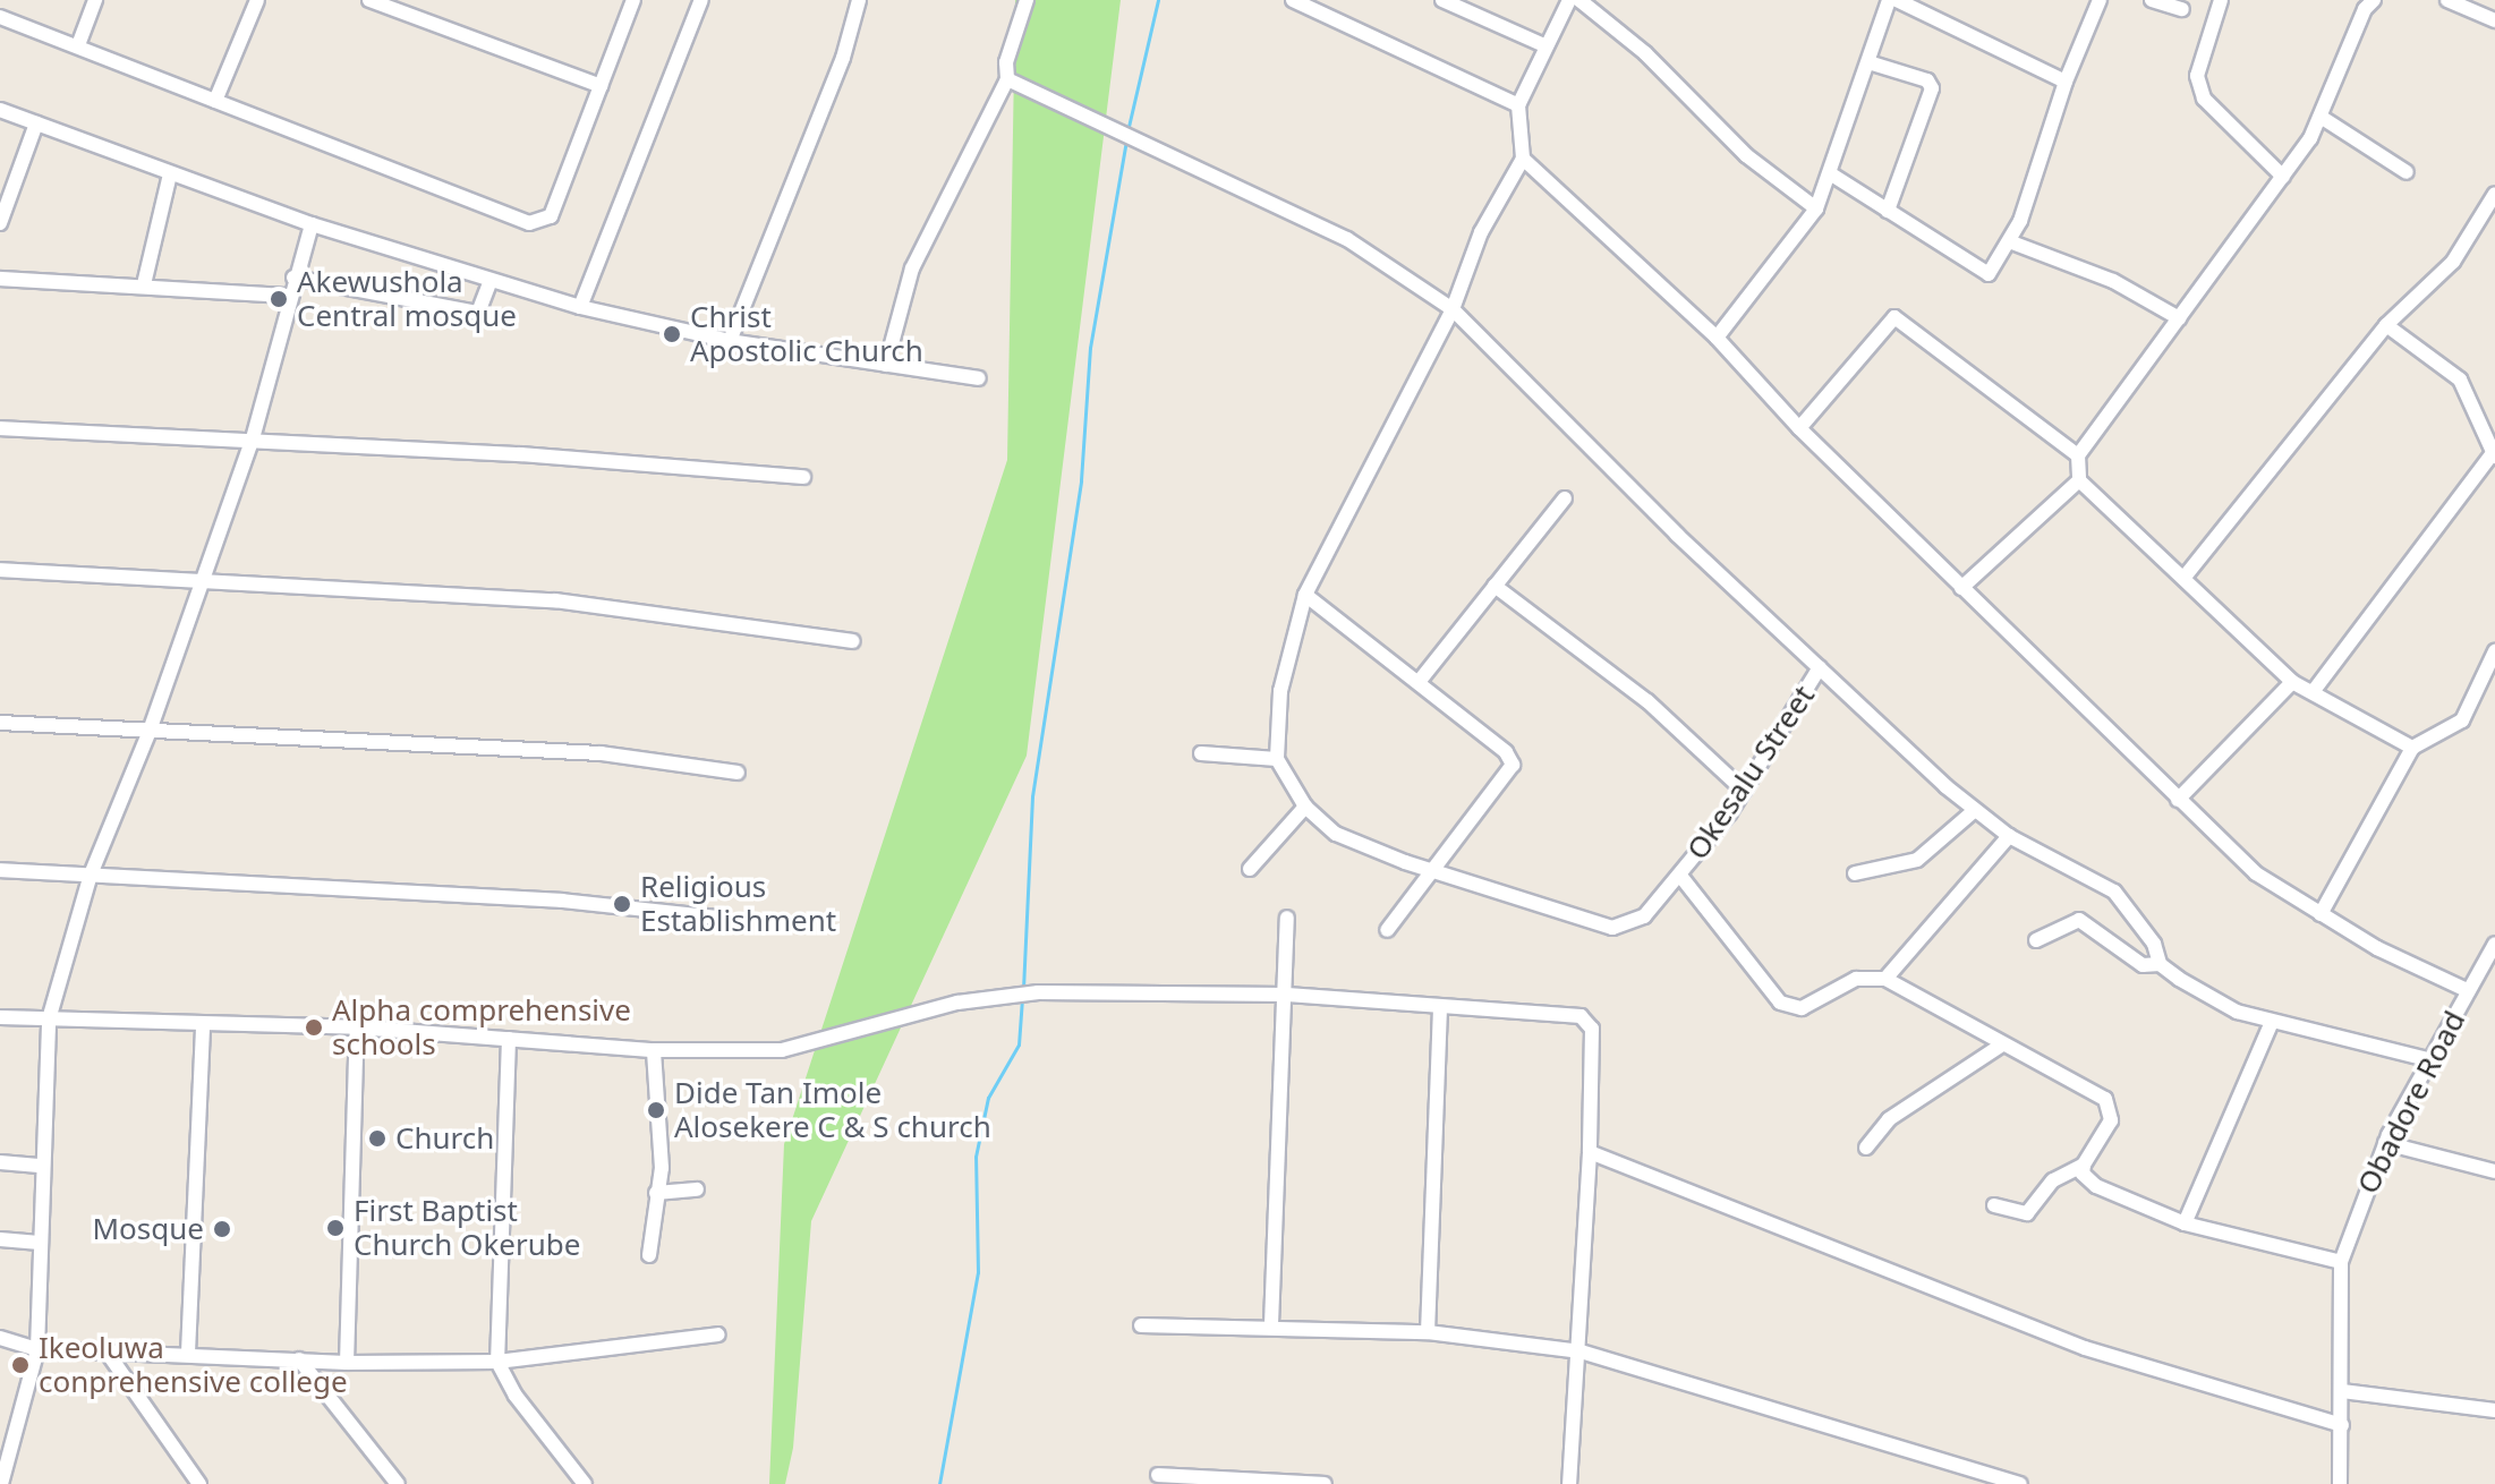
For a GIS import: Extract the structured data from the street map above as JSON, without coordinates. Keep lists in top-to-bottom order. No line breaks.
{"streets":{"street":["Okesalu Street","Obadore Road"]},"places":["Akewushola Central mosque","Christ Apostolic Church","Religious Establishment","Alpha comprehensive schools","Dide Tan Imole Alosekere C & S church","Church","First Baptist Church Okerube","Mosque","Ikeoluwa conprehensive college"]}
